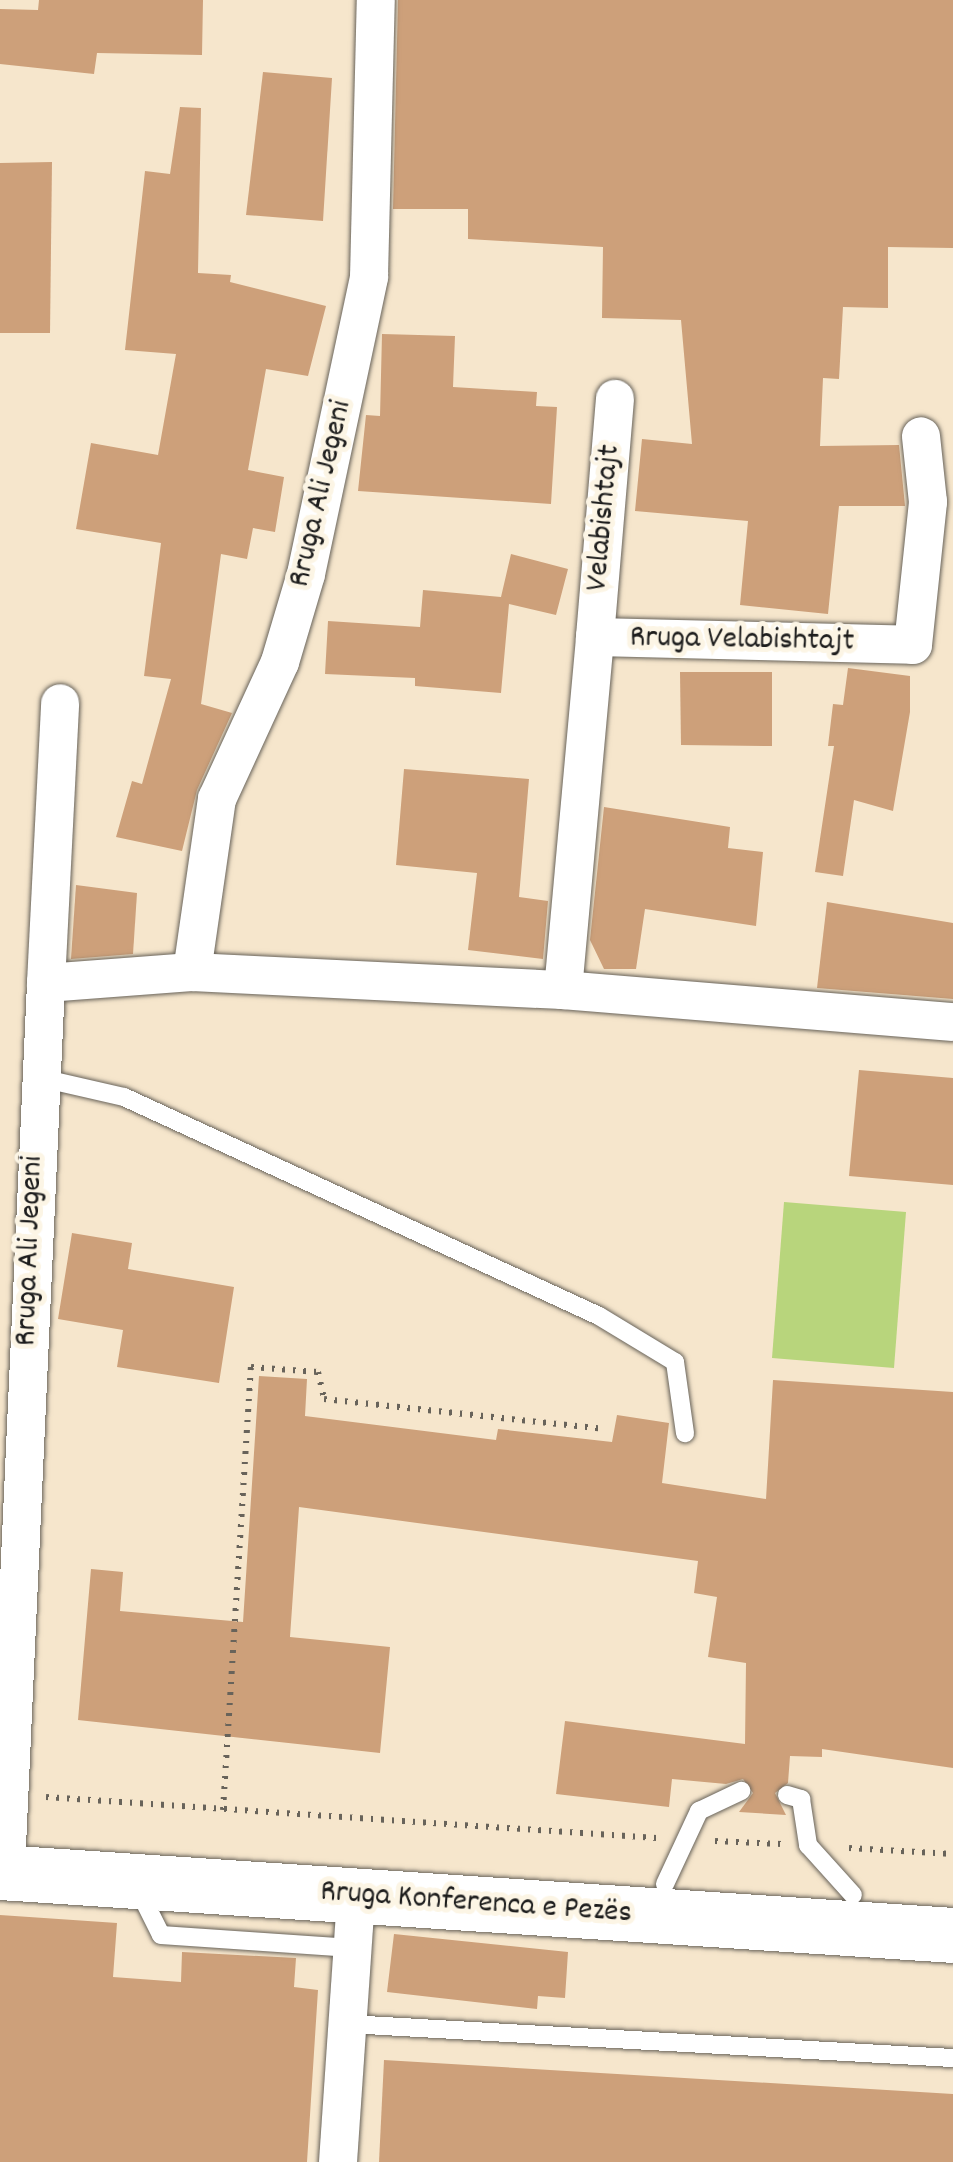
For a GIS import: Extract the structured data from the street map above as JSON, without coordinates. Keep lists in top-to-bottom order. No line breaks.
{"streets":{"main road":["Rruga Konferenca e Pezës"],"street":["Rruga Ali Jegeni","Velabishtajt","Rruga Velabishtajt"]},"crossings":[["Rruga Ali Jegeni","Rruga Konferenca e Pezës"],["Velabishtajt","Rruga Velabishtajt"]]}
